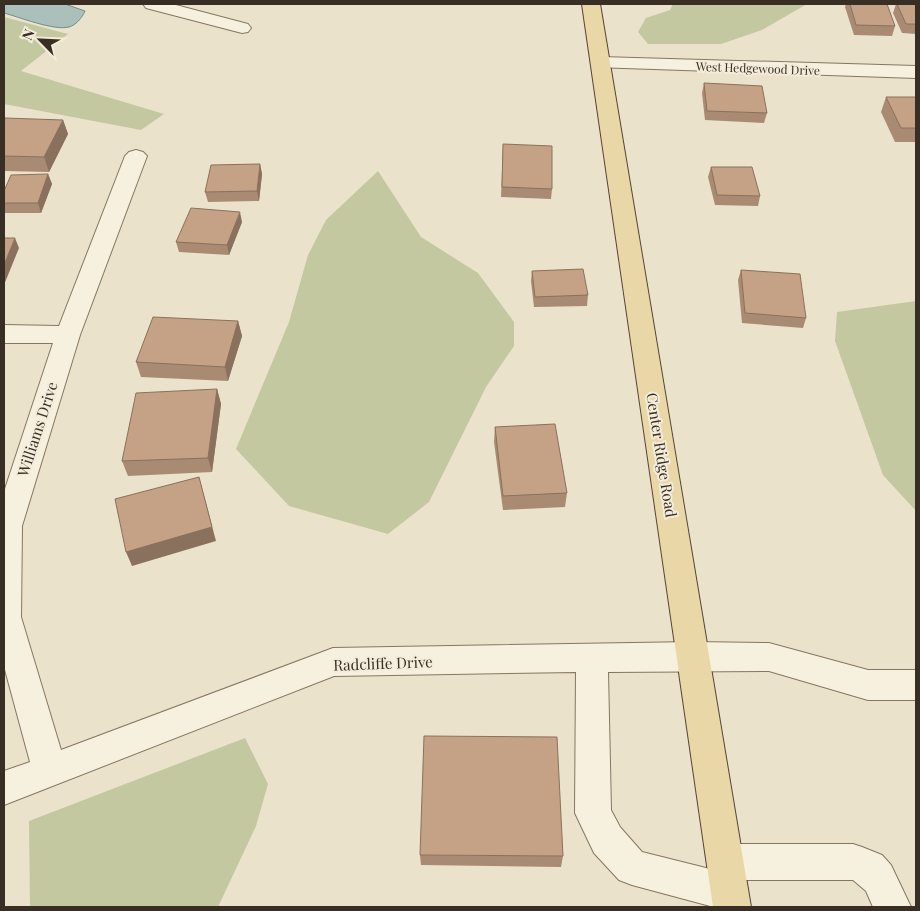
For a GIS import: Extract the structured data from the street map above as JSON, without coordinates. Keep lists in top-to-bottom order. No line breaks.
{"streets":{"main road":["Center Ridge Road"],"street":["West Hedgewood Drive","Williams Drive","Radcliffe Drive"]},"crossings":[["West Hedgewood Drive","Center Ridge Road"],["Williams Drive","Radcliffe Drive"],["Center Ridge Road","Radcliffe Drive"]],"north":"top left"}
